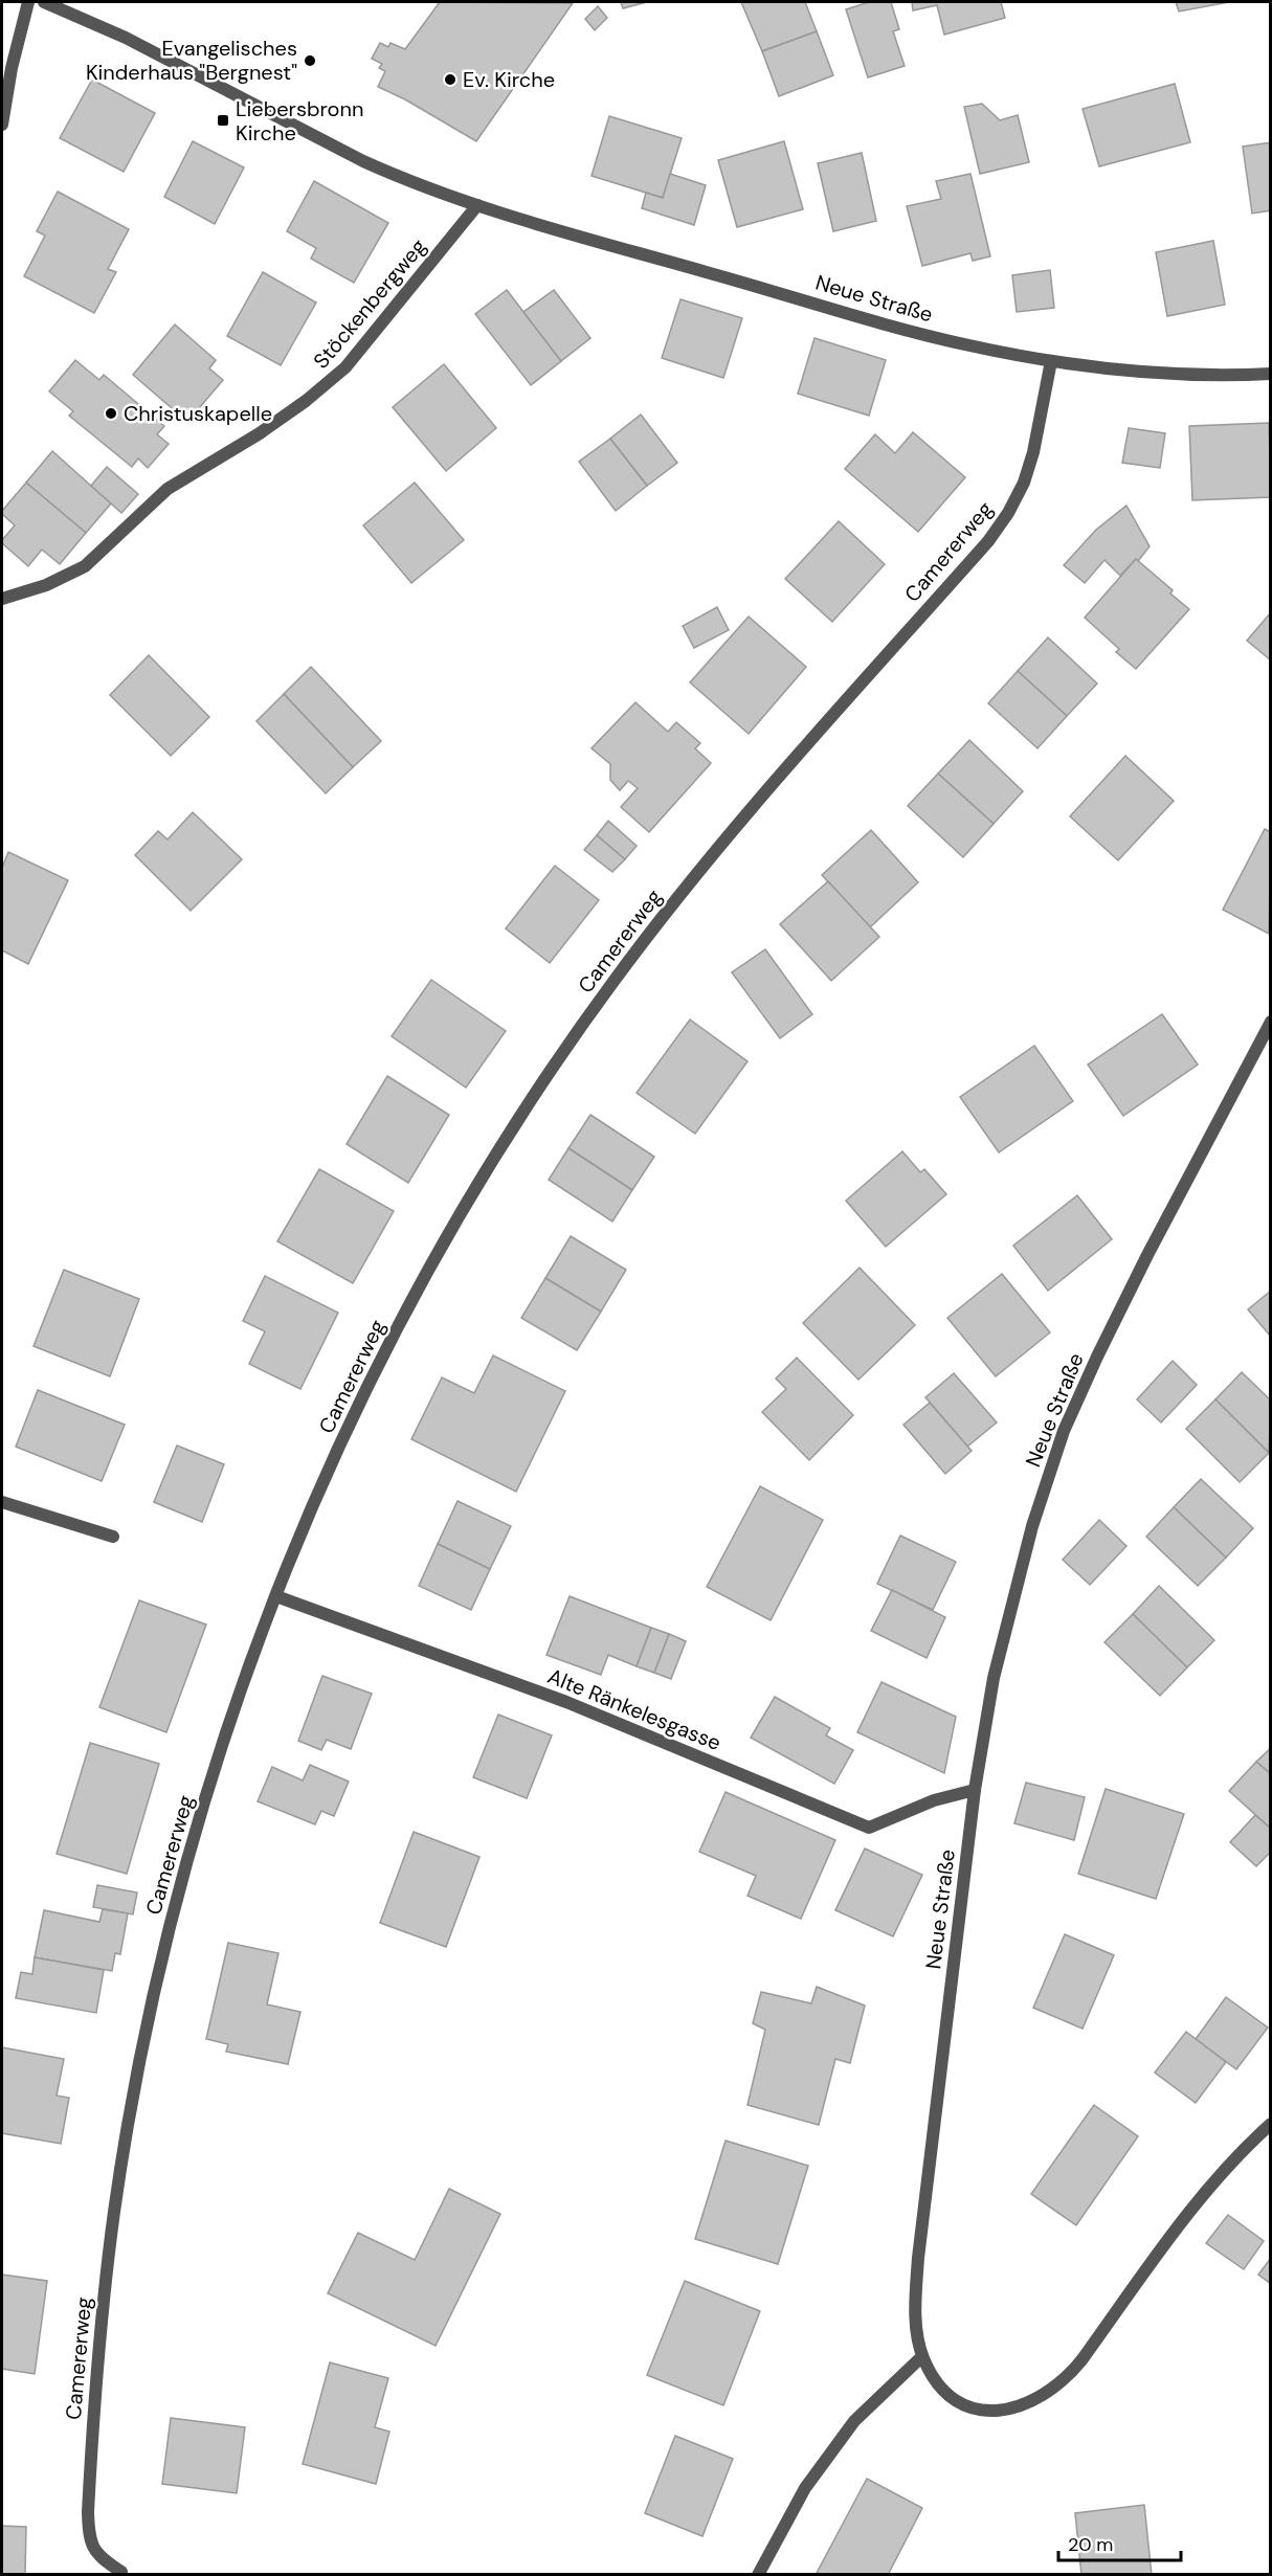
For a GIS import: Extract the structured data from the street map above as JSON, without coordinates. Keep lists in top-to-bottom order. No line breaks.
{"streets":{"street":["Neue Straße","Stöckenbergweg","Camererweg","Alte Ränkelesgasse"]},"crossings":[["Neue Straße","Stöckenbergweg"],["Neue Straße","Camererweg"],["Neue Straße","Alte Ränkelesgasse"],["Camererweg","Alte Ränkelesgasse"]],"places":{"other":["Evangelisches Kinderhaus \"Bergnest\"","Ev. Kirche","Christuskapelle"],"transit":["Liebersbronn Kirche"]},"scale_bar":"20 m"}
